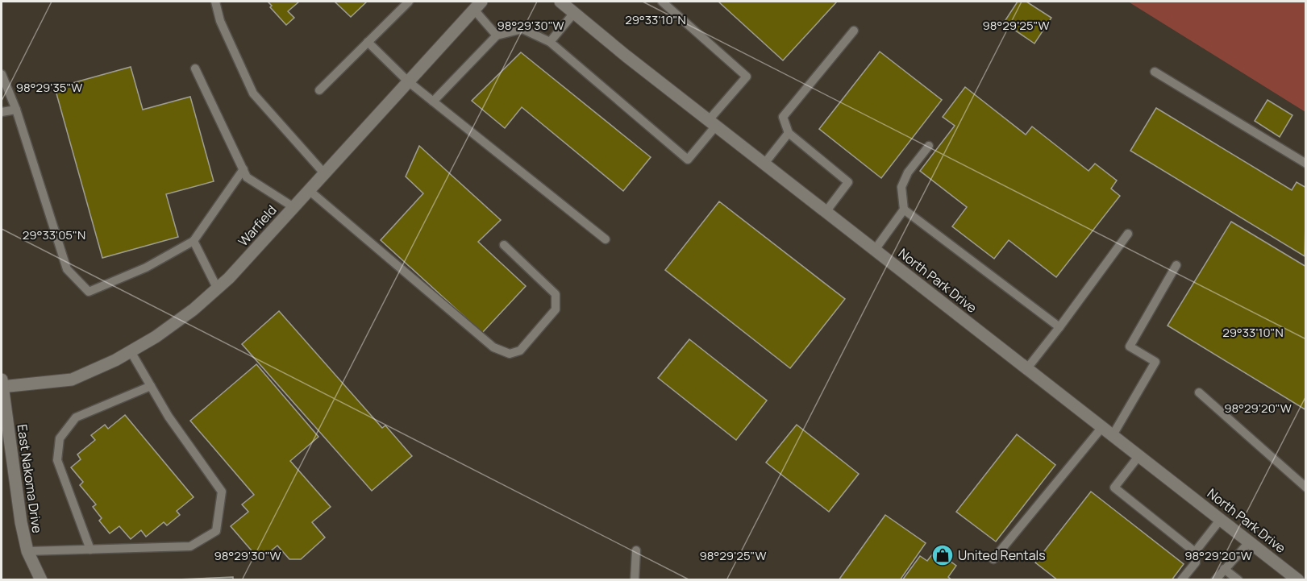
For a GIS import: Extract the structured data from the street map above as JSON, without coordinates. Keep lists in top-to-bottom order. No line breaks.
{"streets":{"street":["Warfield","North Park Drive","East Nakoma Drive"]},"crossings":[["Warfield","East Nakoma Drive"]],"places":{"shop":["United Rentals"]},"coordinates":["29°33'10\"N","98°29'30\"W","98°29'25\"W","98°29'35\"W","29°33'05\"N","98°29'20\"W"]}
